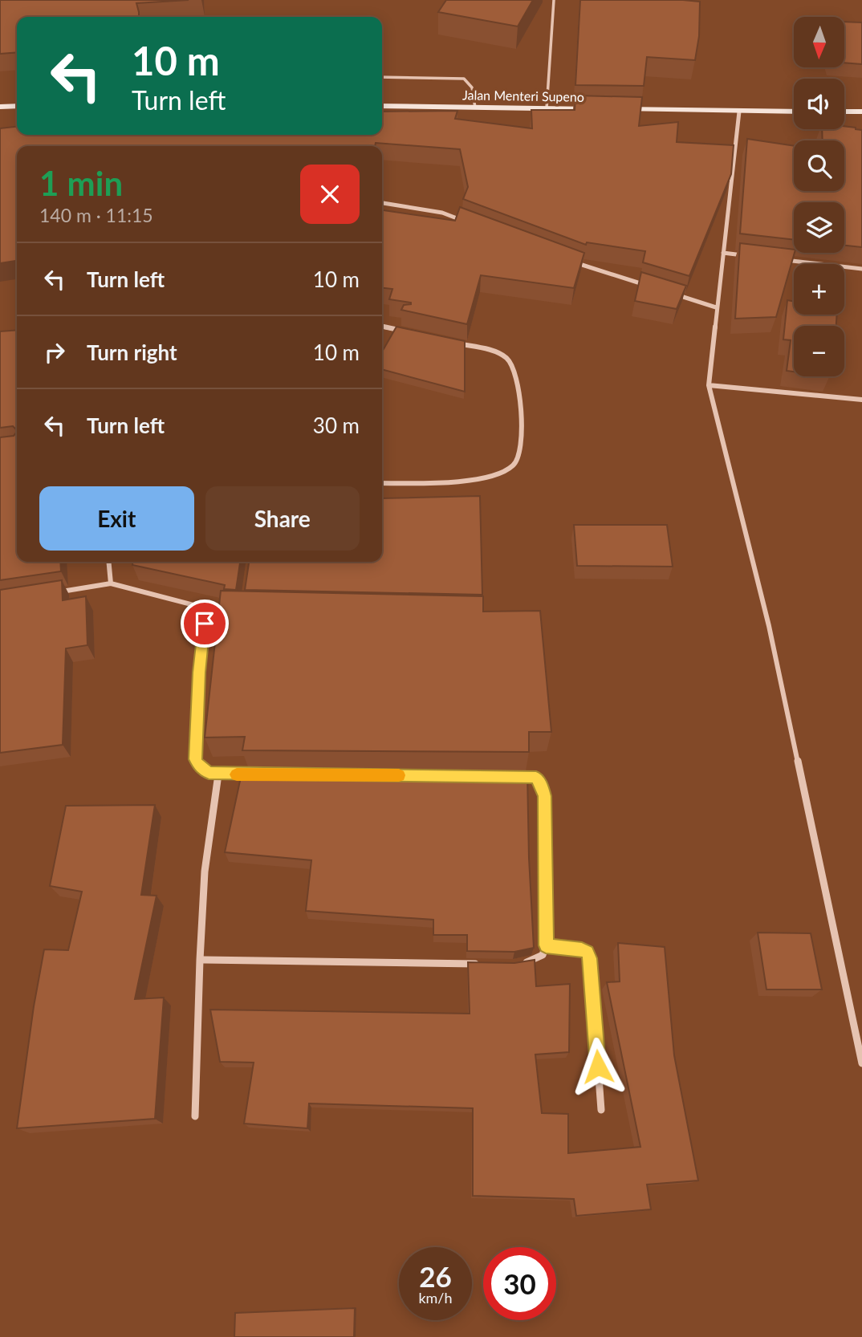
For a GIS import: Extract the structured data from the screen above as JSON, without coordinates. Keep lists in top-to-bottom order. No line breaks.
{"streets":{"main road":["Jalan Menteri Supeno"]},"north":"bottom","page":{"map_buttons":["+","−"],"turn":["10 m","Turn left"],"heading":["1 min","140 m · 11:15"],"list":[{"name":"Turn left","value":"10 m"},{"name":"Turn right","value":"10 m"},{"name":"Turn left","value":"30 m"}],"buttons":["Exit","Share"],"speed":"26 km/h","limit":"30"}}
